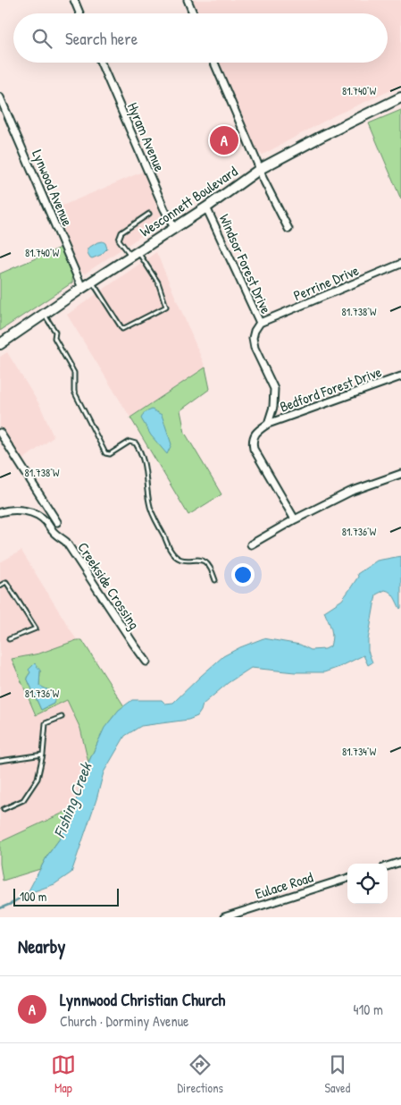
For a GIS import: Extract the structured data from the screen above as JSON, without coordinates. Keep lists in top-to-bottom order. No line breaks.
{"streets":{"street":["Hyram Avenue","Lynwood Avenue","Wesconnett Boulevard","Windsor Forest Drive","Perrine Drive","Bedford Forest Drive","Creekside Crossing","Eulace Road"]},"crossings":[["Hyram Avenue","Wesconnett Boulevard"],["Lynwood Avenue","Wesconnett Boulevard"],["Wesconnett Boulevard","Windsor Forest Drive"],["Windsor Forest Drive","Perrine Drive"],["Windsor Forest Drive","Bedford Forest Drive"]],"water":["Fishing Creek"],"scale_bar":"100 m","page":{"search":"Search here","pins":"A","scale":"100 m","heading":"Nearby","list":[{"mark":"A","name":"Lynnwood Christian Church","note":"Church · Dorminy Avenue","value":"410 m"}],"nav":["Map","Directions","Saved"]},"coordinates":["81.740°W","81.738°W","81.736°W","81.734°W"]}
